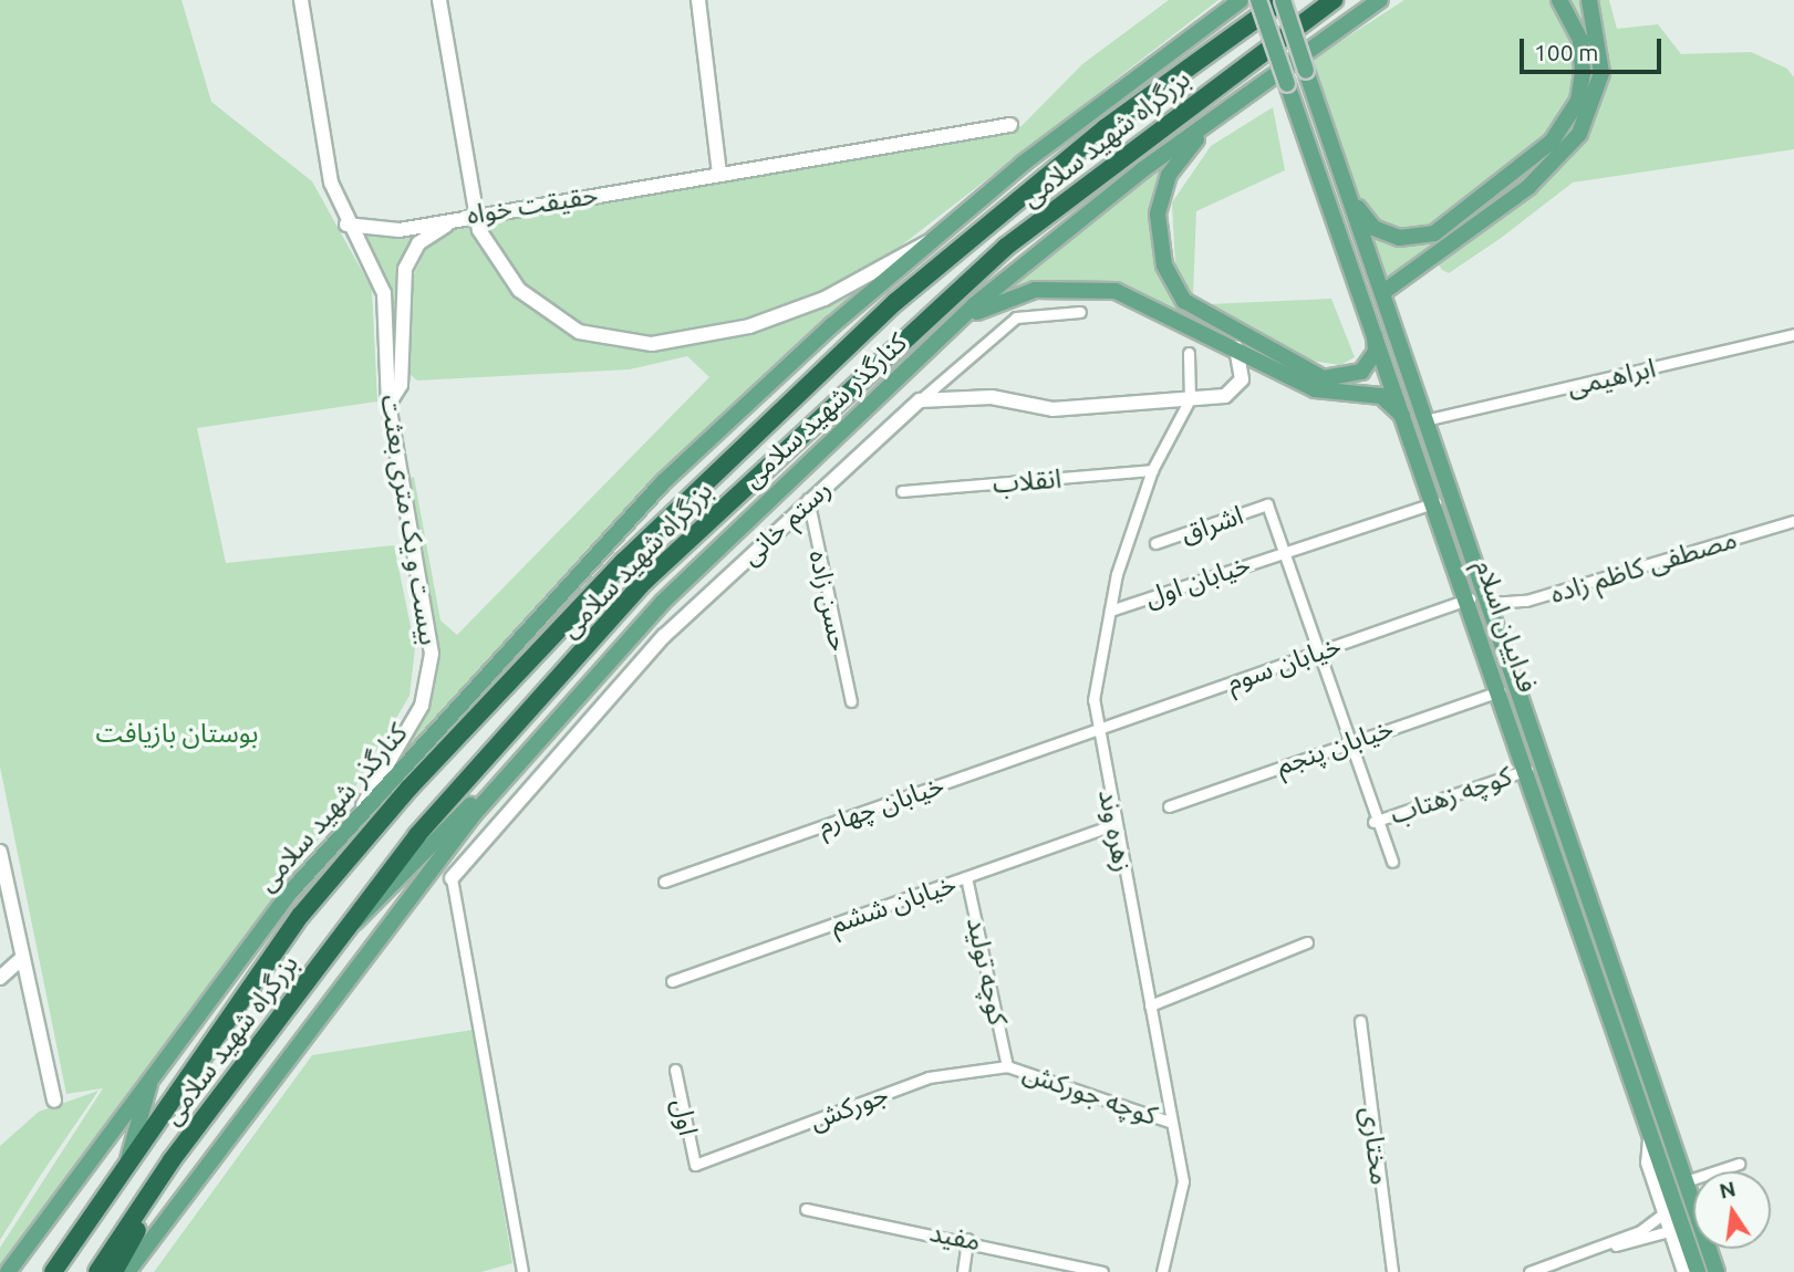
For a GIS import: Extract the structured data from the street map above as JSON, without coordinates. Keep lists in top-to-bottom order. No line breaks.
{"streets":{"highway":["بزرگراه شهید سلامی"],"main road":["کنارگذر شهید سلامی","فداییان اسلام"],"street":["حقیقت خواه","ابراهیمی","انقلاب","بیست و یک متری بعثت","رستم خانی","اشراق","مصطفی کاظم زاده","خیابان اول","حسن زاده","خیابان سوم","خیابان پنجم","کوچه زهتاب","خیابان چهارم","زهره وند","خیابان ششم","کوچه تولید","کوچه جورکش","جورکش","اول","مختاری","مفید"]},"crossings":[["بزرگراه شهید سلامی","فداییان اسلام"],["حقیقت خواه","بیست و یک متری بعثت"],["ابراهیمی","فداییان اسلام"],["کنارگذر شهید سلامی","بیست و یک متری بعثت"],["انقلاب","زهره وند"],["رستم خانی","حسن زاده"],["اشراق","خیابان اول"],["مصطفی کاظم زاده","فداییان اسلام"],["خیابان اول","فداییان اسلام"],["خیابان اول","خیابان سوم"],["خیابان اول","خیابان پنجم"],["خیابان اول","کوچه زهتاب"],["خیابان اول","زهره وند"],["فداییان اسلام","خیابان سوم"],["فداییان اسلام","خیابان پنجم"],["فداییان اسلام","کوچه زهتاب"],["خیابان سوم","خیابان چهارم"],["خیابان سوم","زهره وند"],["خیابان چهارم","زهره وند"],["زهره وند","خیابان ششم"],["زهره وند","کوچه جورکش"],["خیابان ششم","کوچه تولید"],["کوچه تولید","کوچه جورکش"],["کوچه تولید","جورکش"],["کوچه جورکش","جورکش"],["جورکش","اول"]],"parks":["بوستان بازیافت"],"scale_bar":"100 m","north":"top"}
